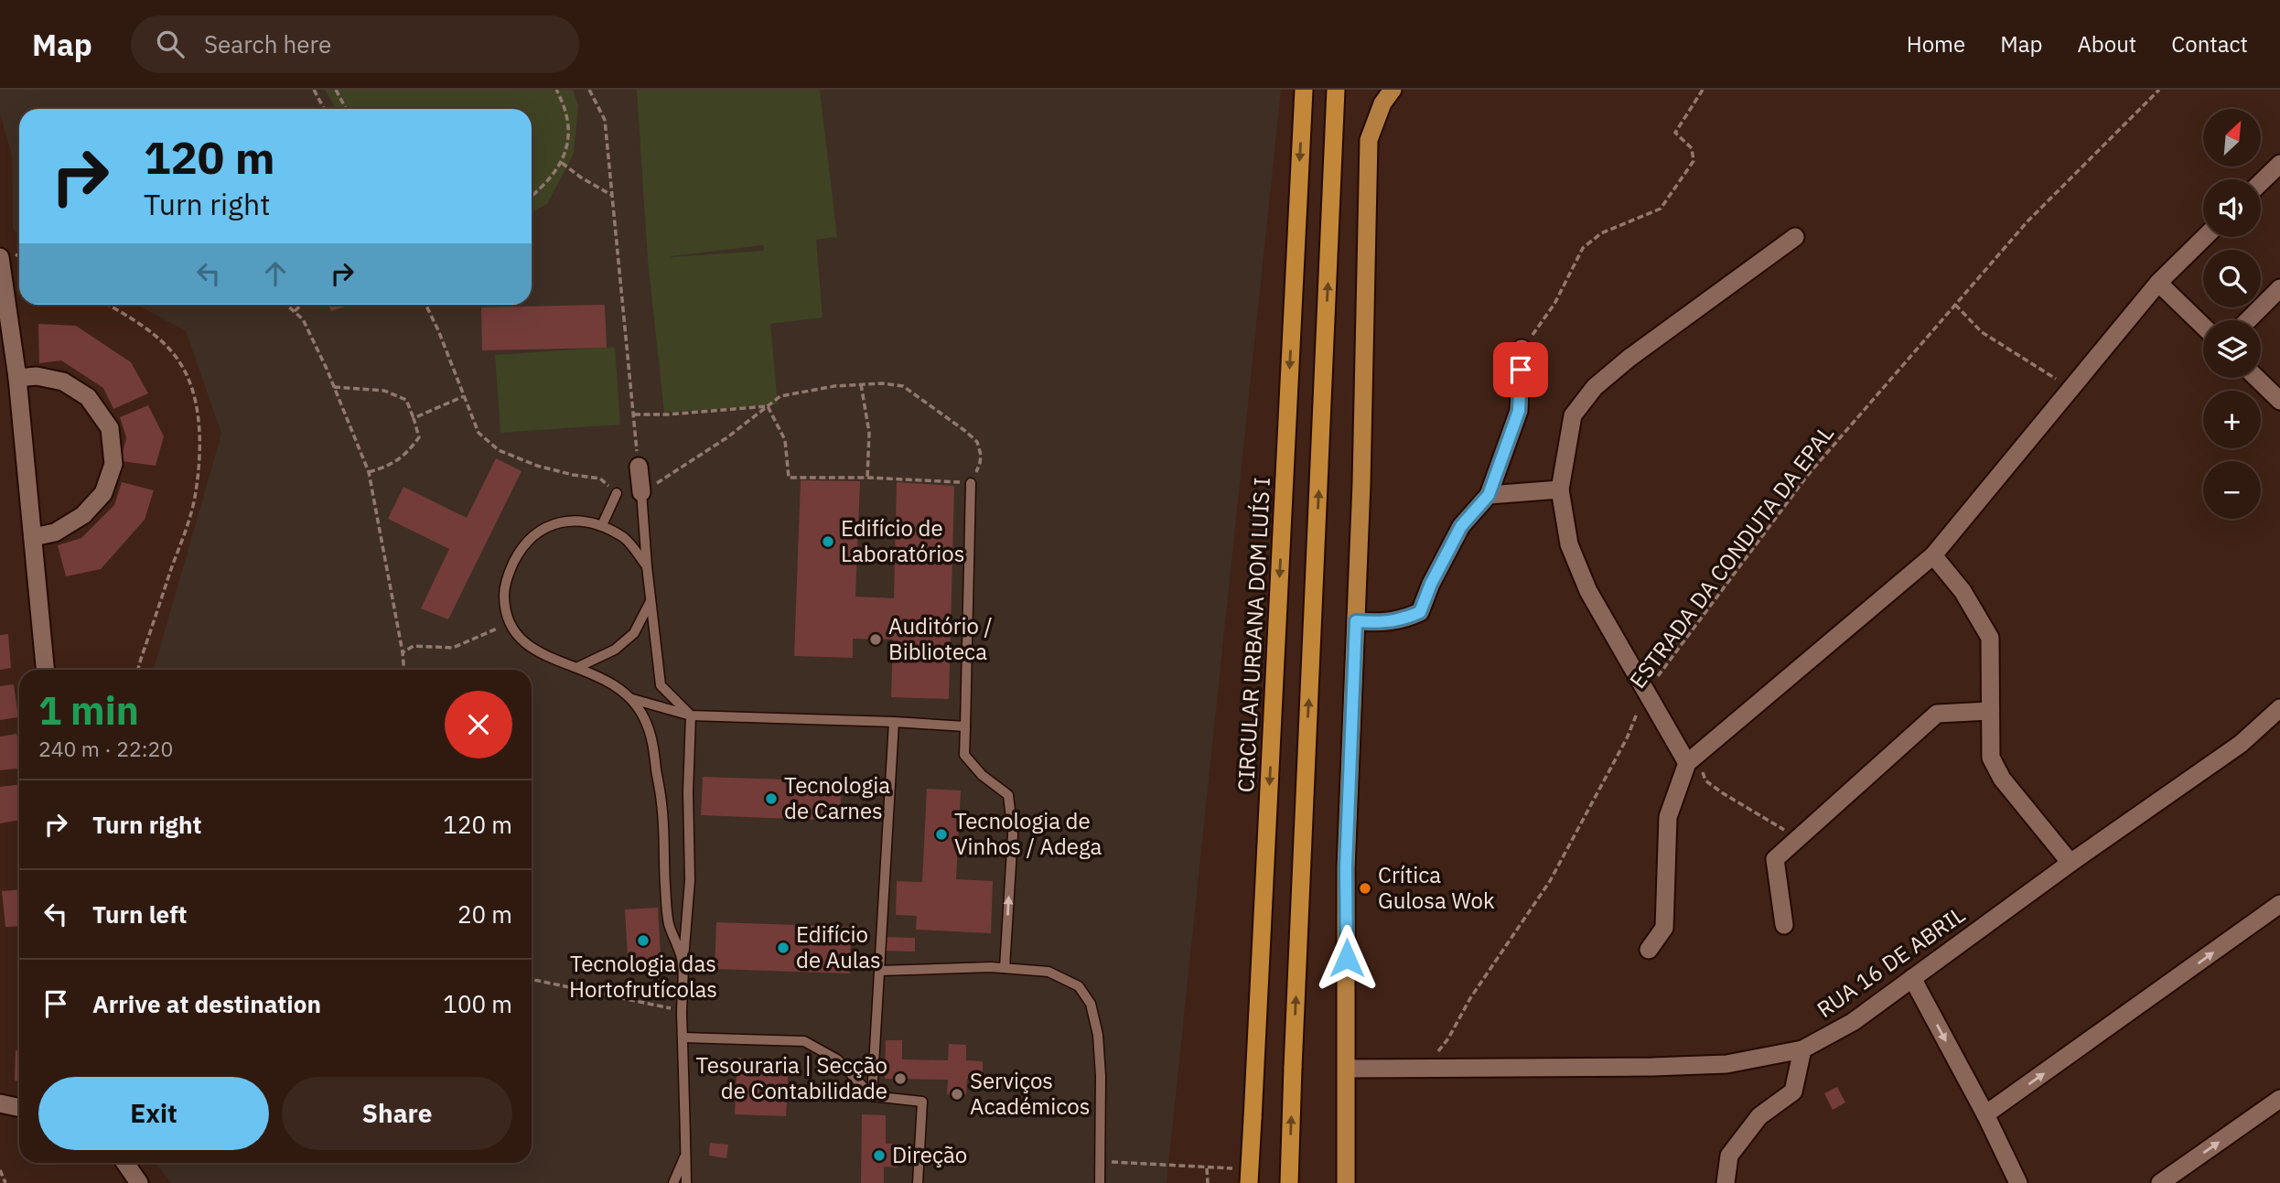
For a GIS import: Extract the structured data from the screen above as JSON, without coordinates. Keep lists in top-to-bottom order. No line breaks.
{"streets":{"highway":["CIRCULAR URBANA DOM LUÍS I"],"street":["RUA 16 DE ABRIL"],"path":["ESTRADA DA CONDUTA DA EPAL"]},"crossings":[["ESTRADA DA CONDUTA DA EPAL","RUA 16 DE ABRIL"]],"places":["Edifício de Laboratórios","Auditório / Biblioteca","Tecnologia de Carnes","Tecnologia de Vinhos / Adega","Crítica Gulosa Wok","Tecnologia das Hortofrutícolas","Edifício de Aulas","Tesouraria | Secção de Contabilidade","Serviços Académicos","Direção"],"north":"top right","page":{"header":"Map","search":"Search here","nav":["Home","Map","About","Contact"],"map_buttons":["+","−"],"turn":["120 m","Turn right"],"heading":["1 min","240 m · 22:20"],"list":[{"name":"Turn right","value":"120 m"},{"name":"Turn left","value":"20 m"},{"name":"Arrive at destination","value":"100 m"}],"buttons":["Exit","Share"]}}
